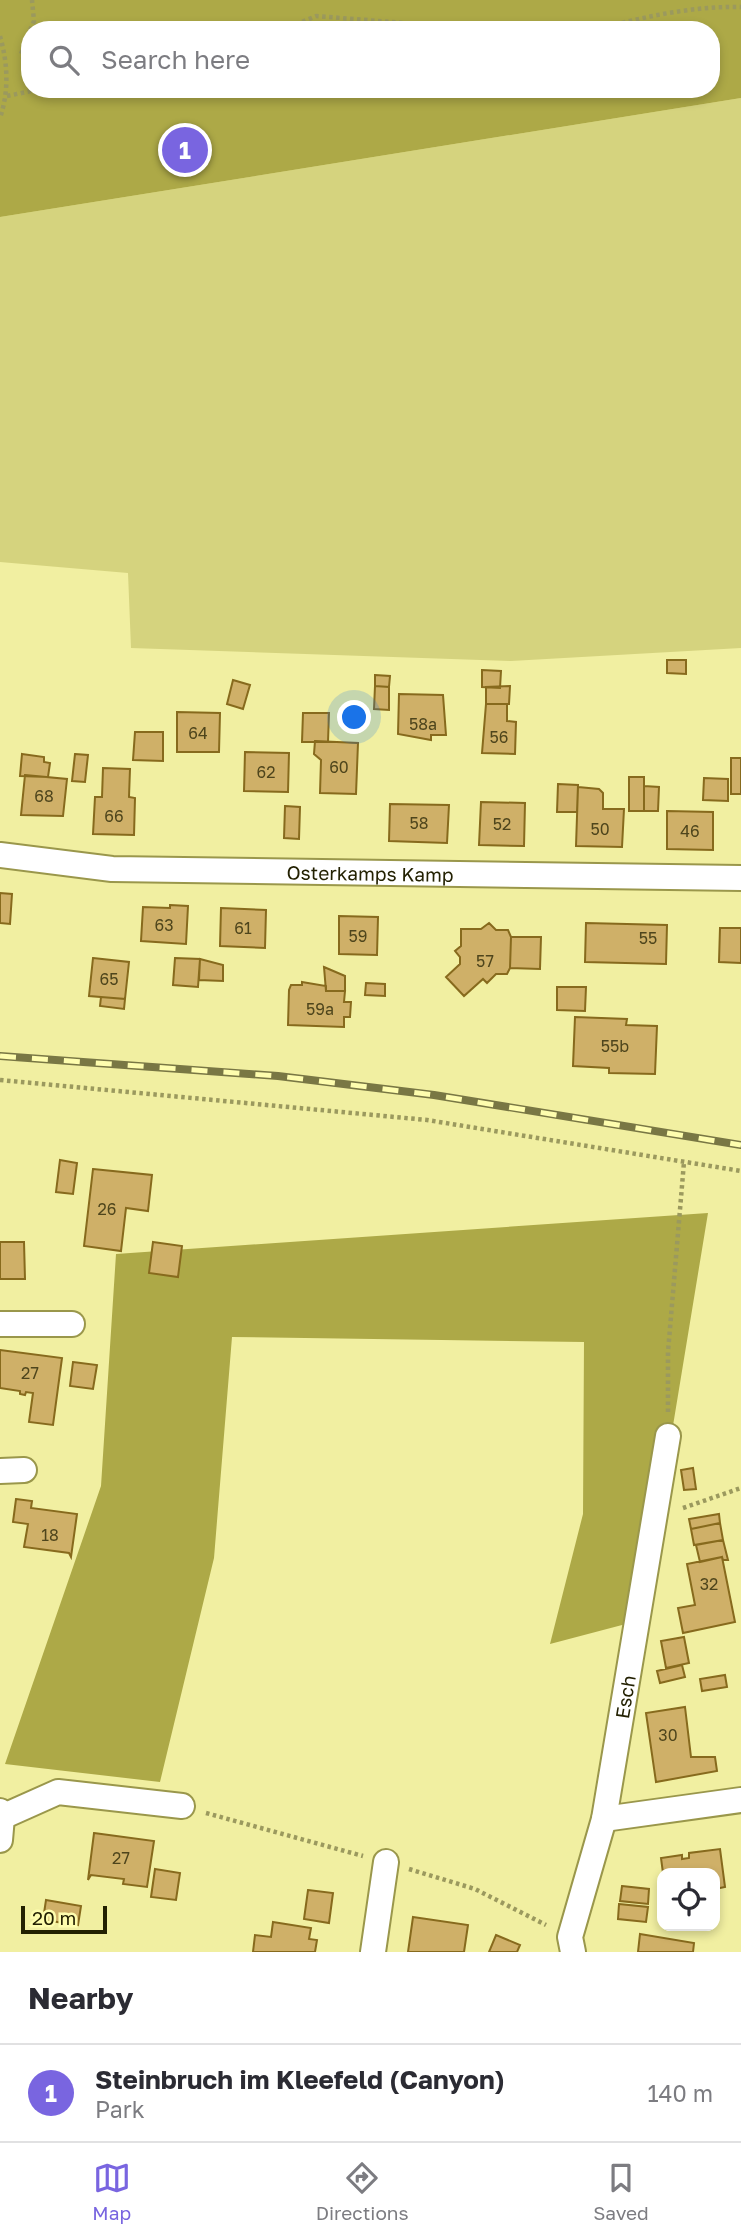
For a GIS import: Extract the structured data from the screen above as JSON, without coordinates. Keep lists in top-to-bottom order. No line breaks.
{"streets":{"street":["Osterkamps Kamp","Esch"]},"house_numbers":["58a","64","56","60","62","68","66","58","52","50","46","63","61","59","55","57","65","59a","55b","26","27","18","32","30","27"],"scale_bar":"20 m","page":{"search":"Search here","pins":"1","scale":"20 m","heading":"Nearby","list":[{"mark":"1","name":"Steinbruch im Kleefeld (Canyon)","note":"Park","value":"140 m"}],"nav":["Map","Directions","Saved"]}}
